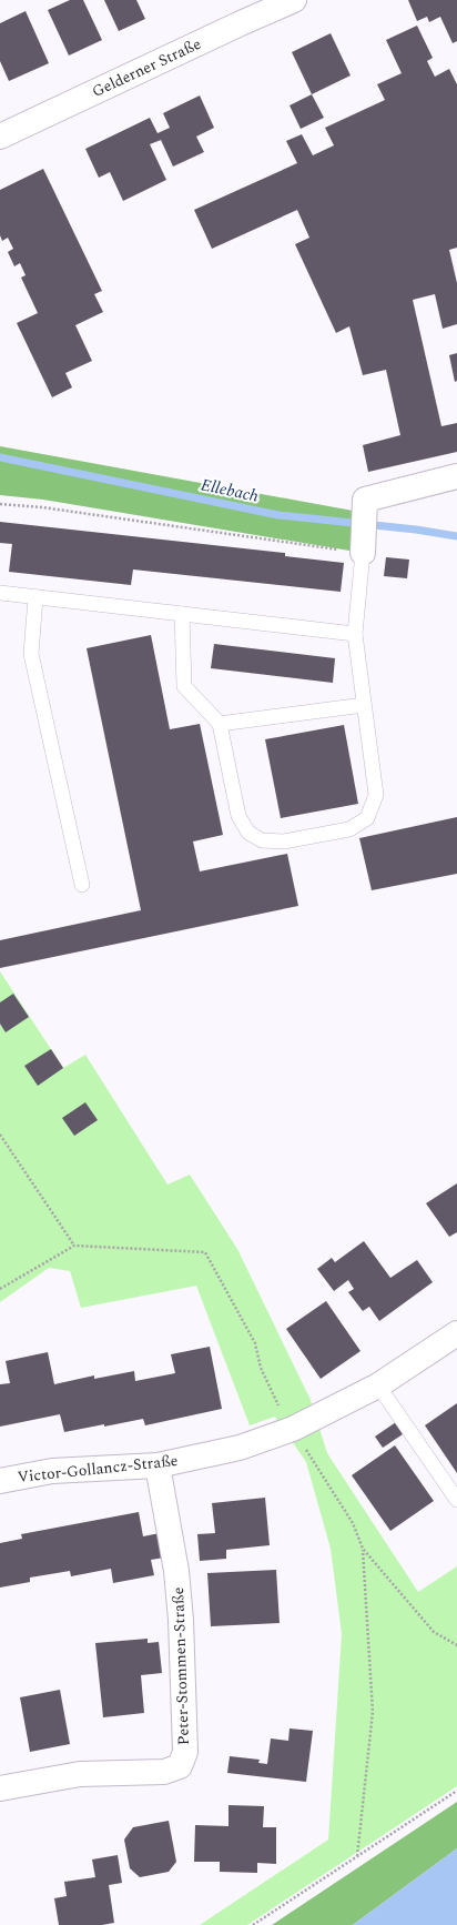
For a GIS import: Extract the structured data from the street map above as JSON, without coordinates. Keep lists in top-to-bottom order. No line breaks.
{"streets":{"street":["Gelderner Straße","Victor-Gollancz-Straße","Peter-Stommen-Straße"]},"crossings":[["Victor-Gollancz-Straße","Peter-Stommen-Straße"]],"water":["Ellebach"]}
